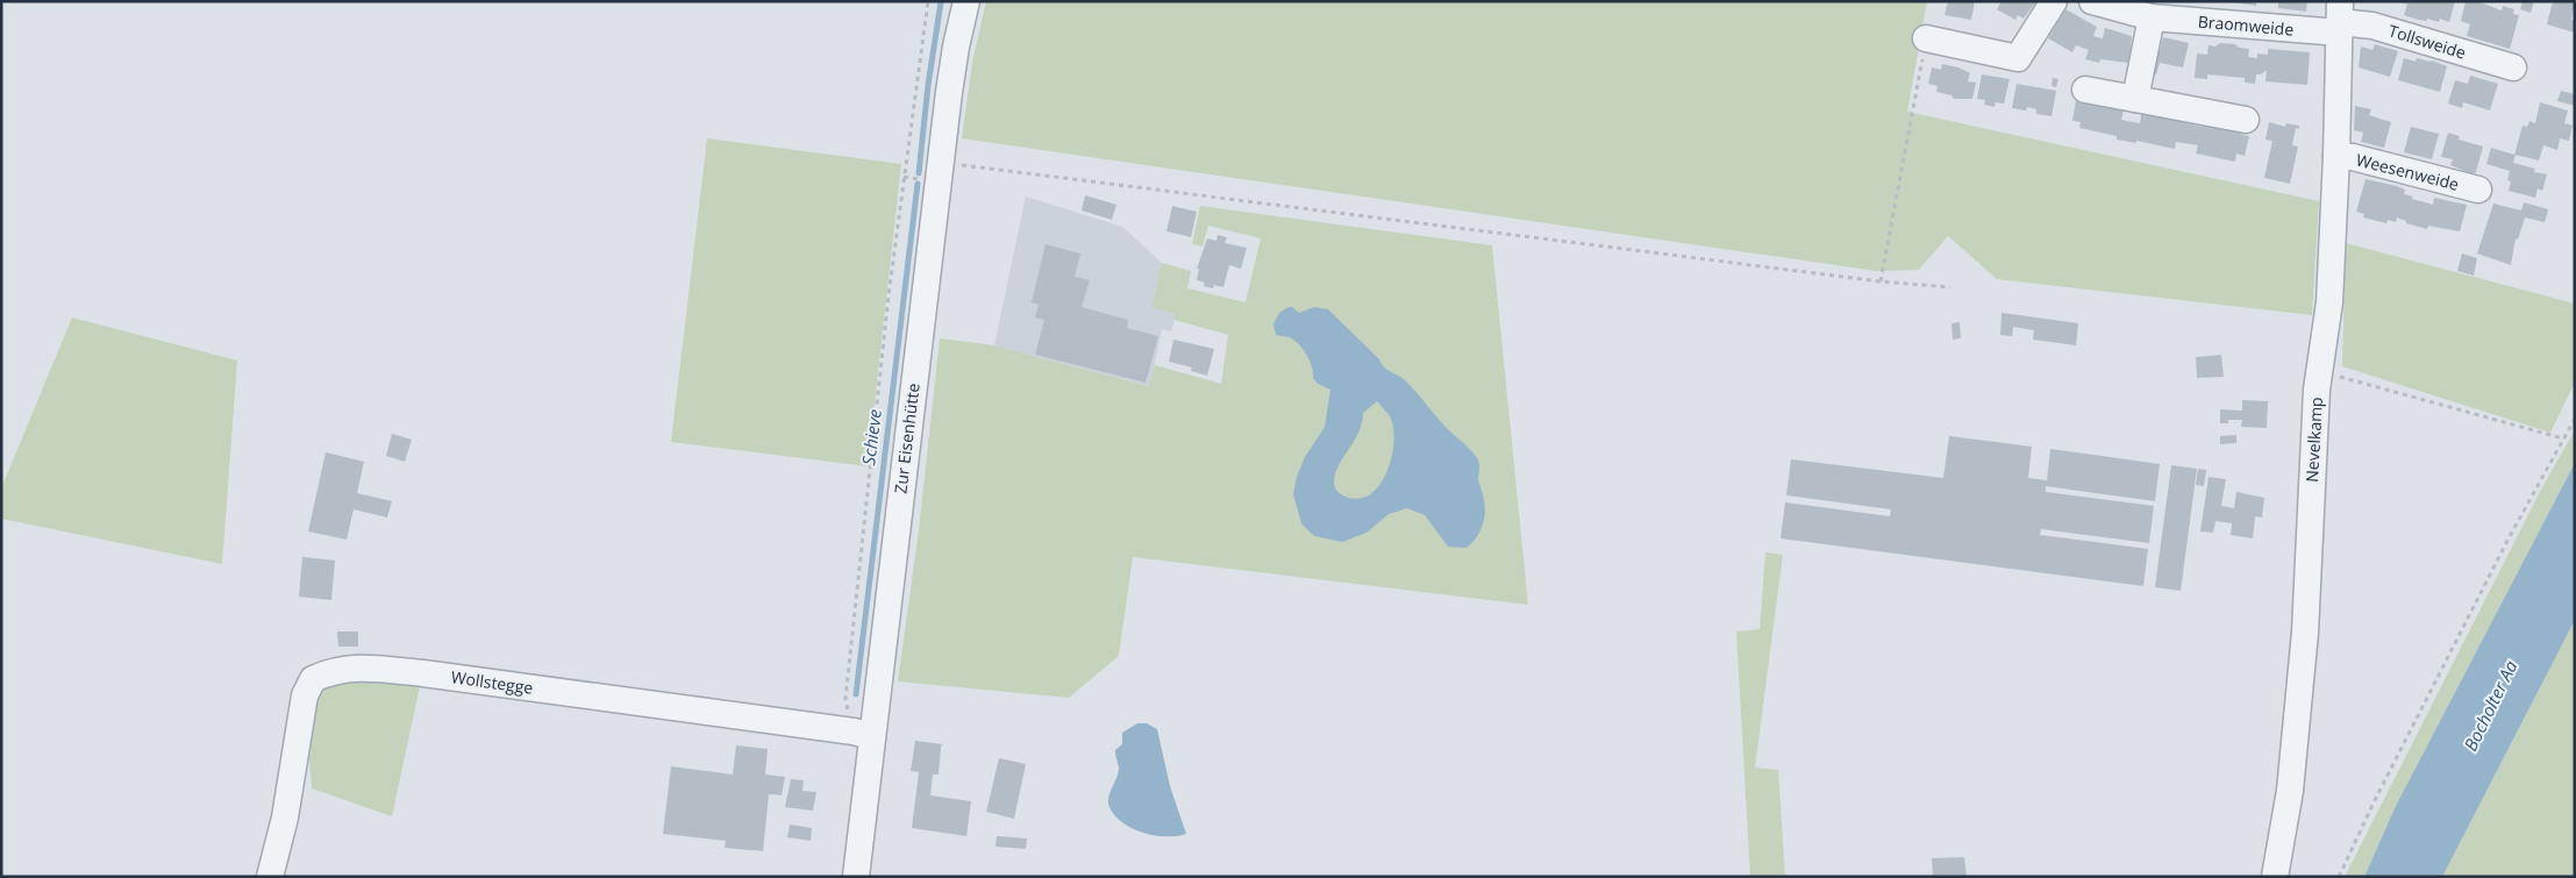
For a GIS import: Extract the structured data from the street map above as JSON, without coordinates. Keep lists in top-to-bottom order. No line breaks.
{"streets":{"street":["Braomweide","Tollsweide","Weesenweide","Zur Eisenhütte","Nevelkamp","Wollstegge"]},"crossings":[["Braomweide","Tollsweide"],["Braomweide","Nevelkamp"],["Tollsweide","Nevelkamp"],["Weesenweide","Nevelkamp"],["Zur Eisenhütte","Wollstegge"]],"water":["Schieve","Bocholter Aa"]}
